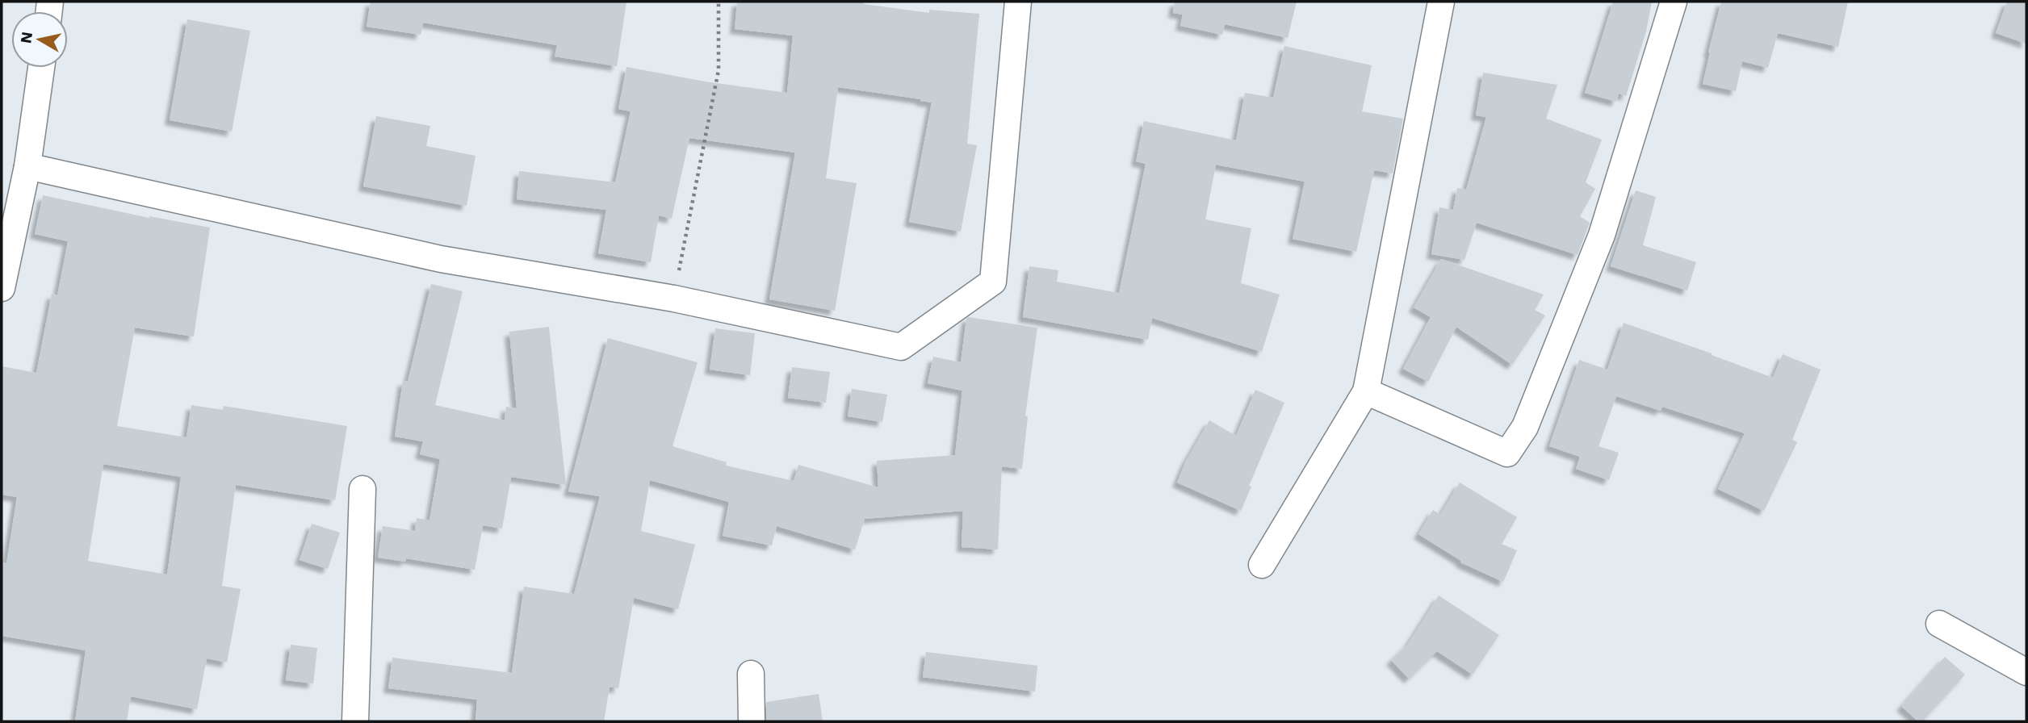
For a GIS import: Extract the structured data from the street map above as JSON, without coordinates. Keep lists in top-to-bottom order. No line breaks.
{"north":"left"}
